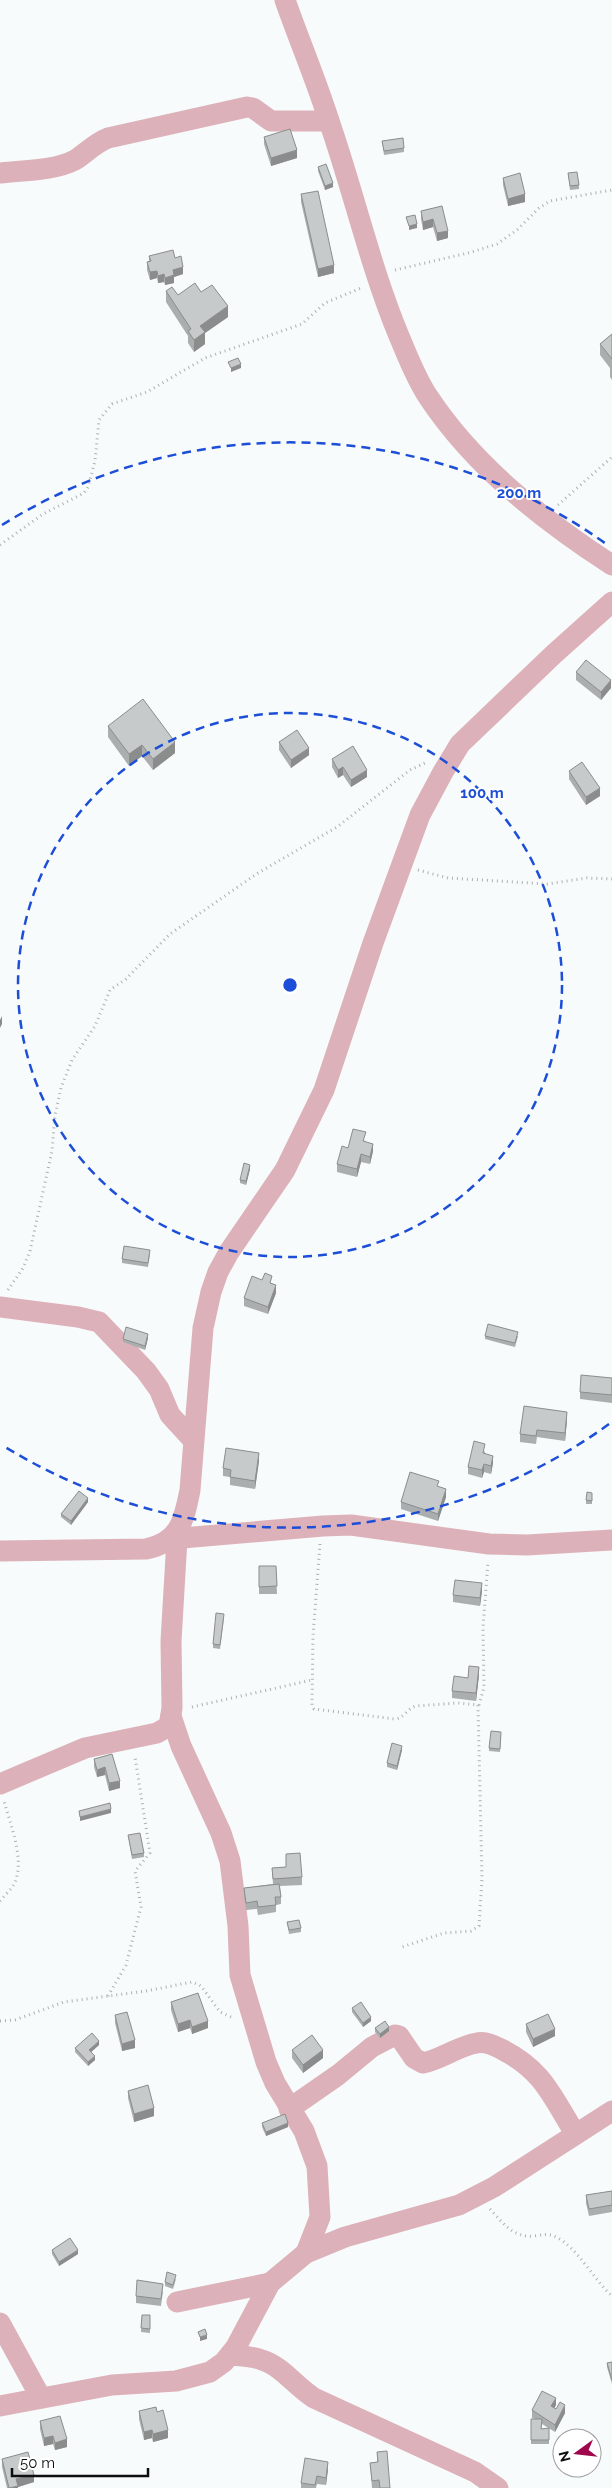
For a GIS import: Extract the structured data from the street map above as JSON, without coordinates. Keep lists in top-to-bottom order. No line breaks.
{"scale_bar":"50 m","north":"left","rings":["200 m","100 m"]}
